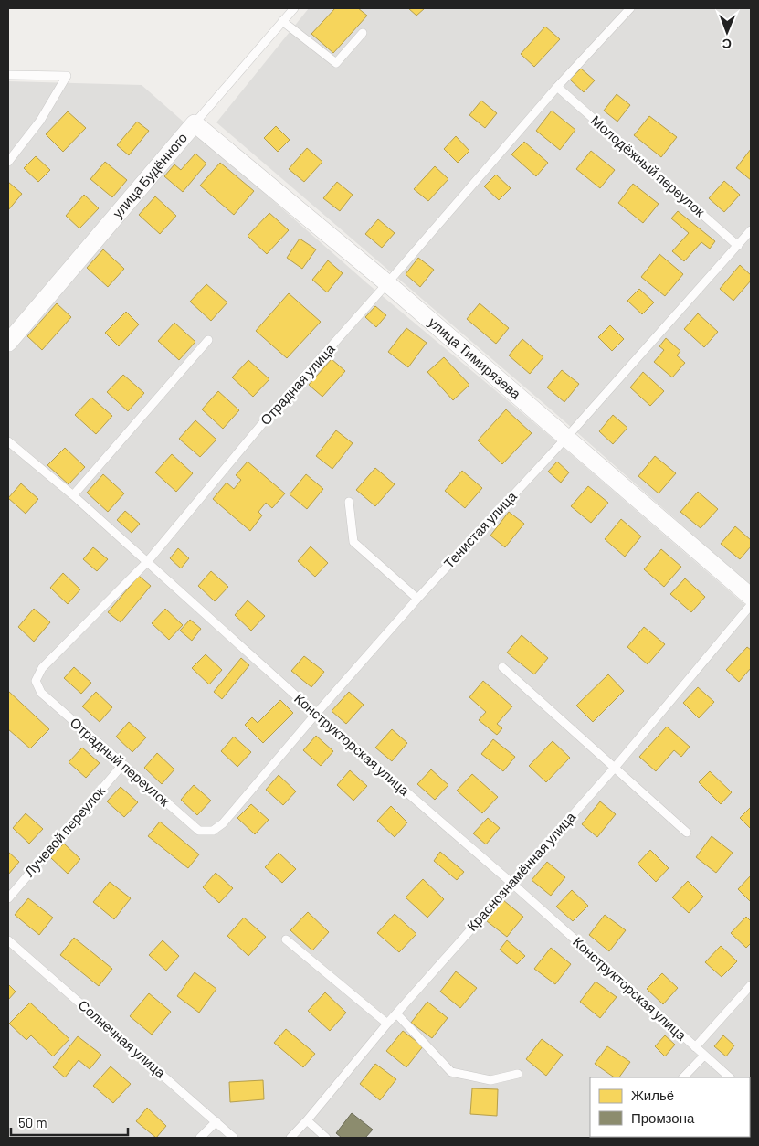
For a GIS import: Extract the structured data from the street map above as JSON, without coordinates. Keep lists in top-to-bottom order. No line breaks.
{"streets":{"street":["улица Будённого","улица Тимирязева"],"lane":["Молодёжный переулок","Отрадная улица","Тенистая улица","Конструкторская улица","Отрадный переулок","Лучевой переулок","Краснознамённая улица","Солнечная улица"]},"crossings":[["Молодёжный переулок","Отрадная улица"],["Молодёжный переулок","Тенистая улица"],["улица Будённого","улица Тимирязева"],["улица Тимирязева","Отрадная улица"],["улица Тимирязева","Тенистая улица"],["Отрадная улица","Конструкторская улица"],["Отрадная улица","Отрадный переулок"],["Тенистая улица","Конструкторская улица"],["Тенистая улица","Отрадный переулок"],["Конструкторская улица","Краснознамённая улица"],["Отрадный переулок","Лучевой переулок"]],"legend":["Жильё","Промзона"],"scale_bar":"50 m","north":"bottom"}
